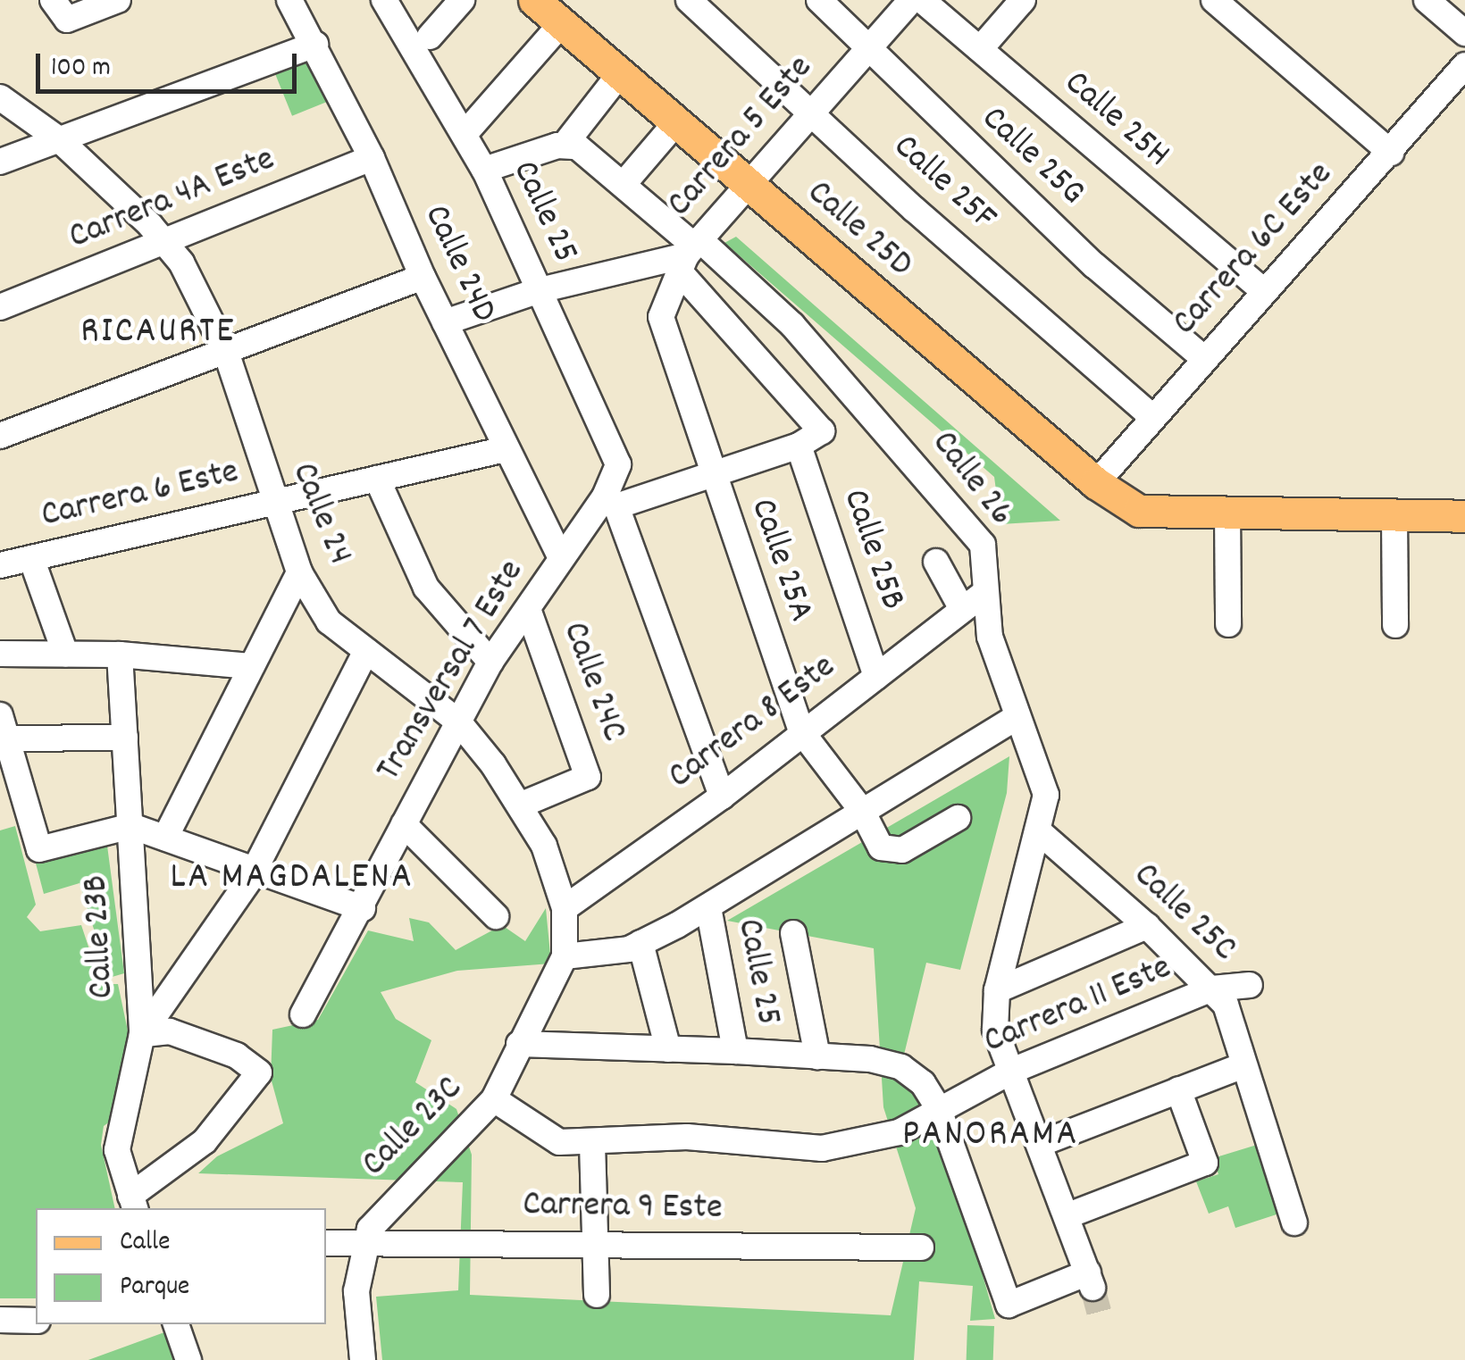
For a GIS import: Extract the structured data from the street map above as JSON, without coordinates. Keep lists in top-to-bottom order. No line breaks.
{"streets":{"main road":["Calle 25D"],"street":["Calle 25H","Carrera 5 Este","Calle 25G","Calle 25F","Carrera 4A Este","Calle 25","Carrera 6C Este","Calle 24D","Calle 26","Carrera 6 Este","Calle 24","Calle 25B","Calle 25A","Transversal 7 Este","Calle 24C","Carrera 8 Este","Calle 25C","Calle 23B","Carrera 11 Este","Calle 23C","Carrera 9 Este"]},"crossings":[["Calle 25H","Carrera 6C Este"],["Carrera 5 Este","Calle 25G"],["Carrera 5 Este","Calle 25F"],["Carrera 5 Este","Calle 25"],["Carrera 5 Este","Calle 25D"],["Carrera 5 Este","Calle 24D"],["Carrera 5 Este","Calle 26"],["Carrera 5 Este","Calle 25A"],["Calle 25G","Carrera 6C Este"],["Calle 25F","Carrera 6C Este"],["Carrera 4A Este","Calle 24D"],["Carrera 4A Este","Calle 24"],["Calle 25","Transversal 7 Este"],["Calle 25D","Carrera 6C Este"],["Calle 24D","Carrera 6 Este"],["Calle 24D","Transversal 7 Este"],["Calle 26","Calle 25A"],["Calle 26","Carrera 8 Este"],["Calle 26","Calle 25C"],["Calle 26","Carrera 11 Este"],["Carrera 6 Este","Calle 24"],["Calle 24","Transversal 7 Este"],["Calle 24","Calle 24C"],["Calle 24","Carrera 8 Este"],["Calle 24","Calle 23C"],["Calle 25B","Carrera 8 Este"],["Calle 25A","Carrera 8 Este"],["Transversal 7 Este","Calle 24C"],["Calle 25C","Carrera 11 Este"],["Carrera 11 Este","Calle 23C"],["Calle 23C","Carrera 9 Este"]],"districts":["RICAURTE","LA MAGDALENA","PANORAMA"],"legend":["Calle","Parque"],"scale_bar":"100 m"}
